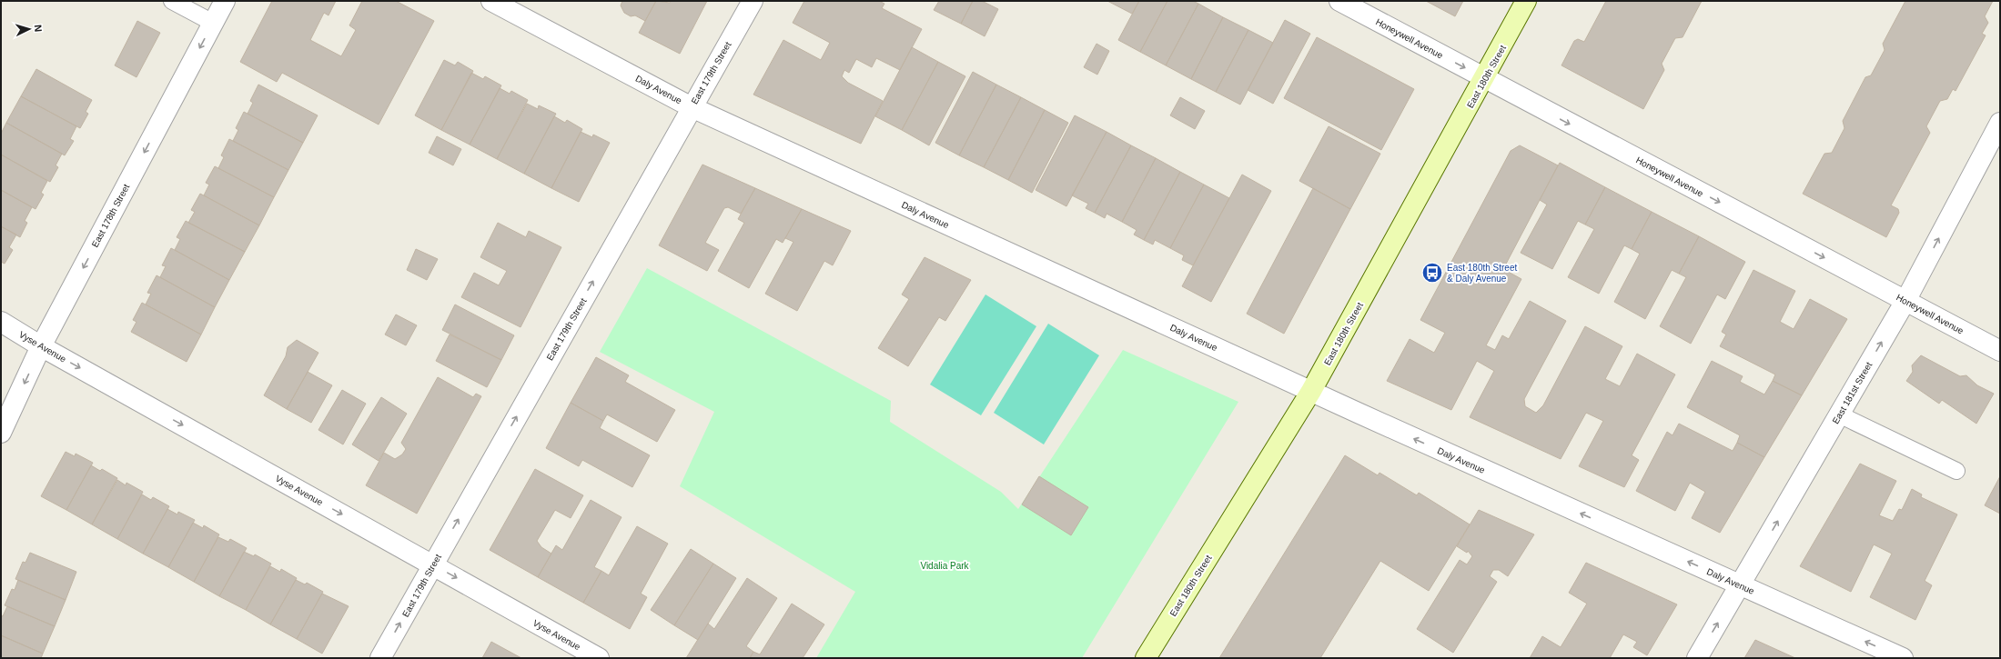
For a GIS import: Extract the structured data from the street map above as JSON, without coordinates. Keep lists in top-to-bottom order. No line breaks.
{"streets":{"main road":["East 180th Street"],"street":["Honeywell Avenue","East 179th Street","Daly Avenue","East 178th Street","Vyse Avenue","East 181st Street"]},"crossings":[["Honeywell Avenue","East 180th Street"],["Honeywell Avenue","East 181st Street"],["East 179th Street","Daly Avenue"],["East 179th Street","Vyse Avenue"],["East 180th Street","Daly Avenue"],["Daly Avenue","East 181st Street"],["East 178th Street","Vyse Avenue"]],"one_way":["Honeywell Avenue","East 179th Street","Daly Avenue","East 178th Street","Vyse Avenue","East 181st Street"],"parks":["Vidalia Park"],"places":{"bus stop":["East 180th Street & Daly Avenue"]},"north":"right"}
